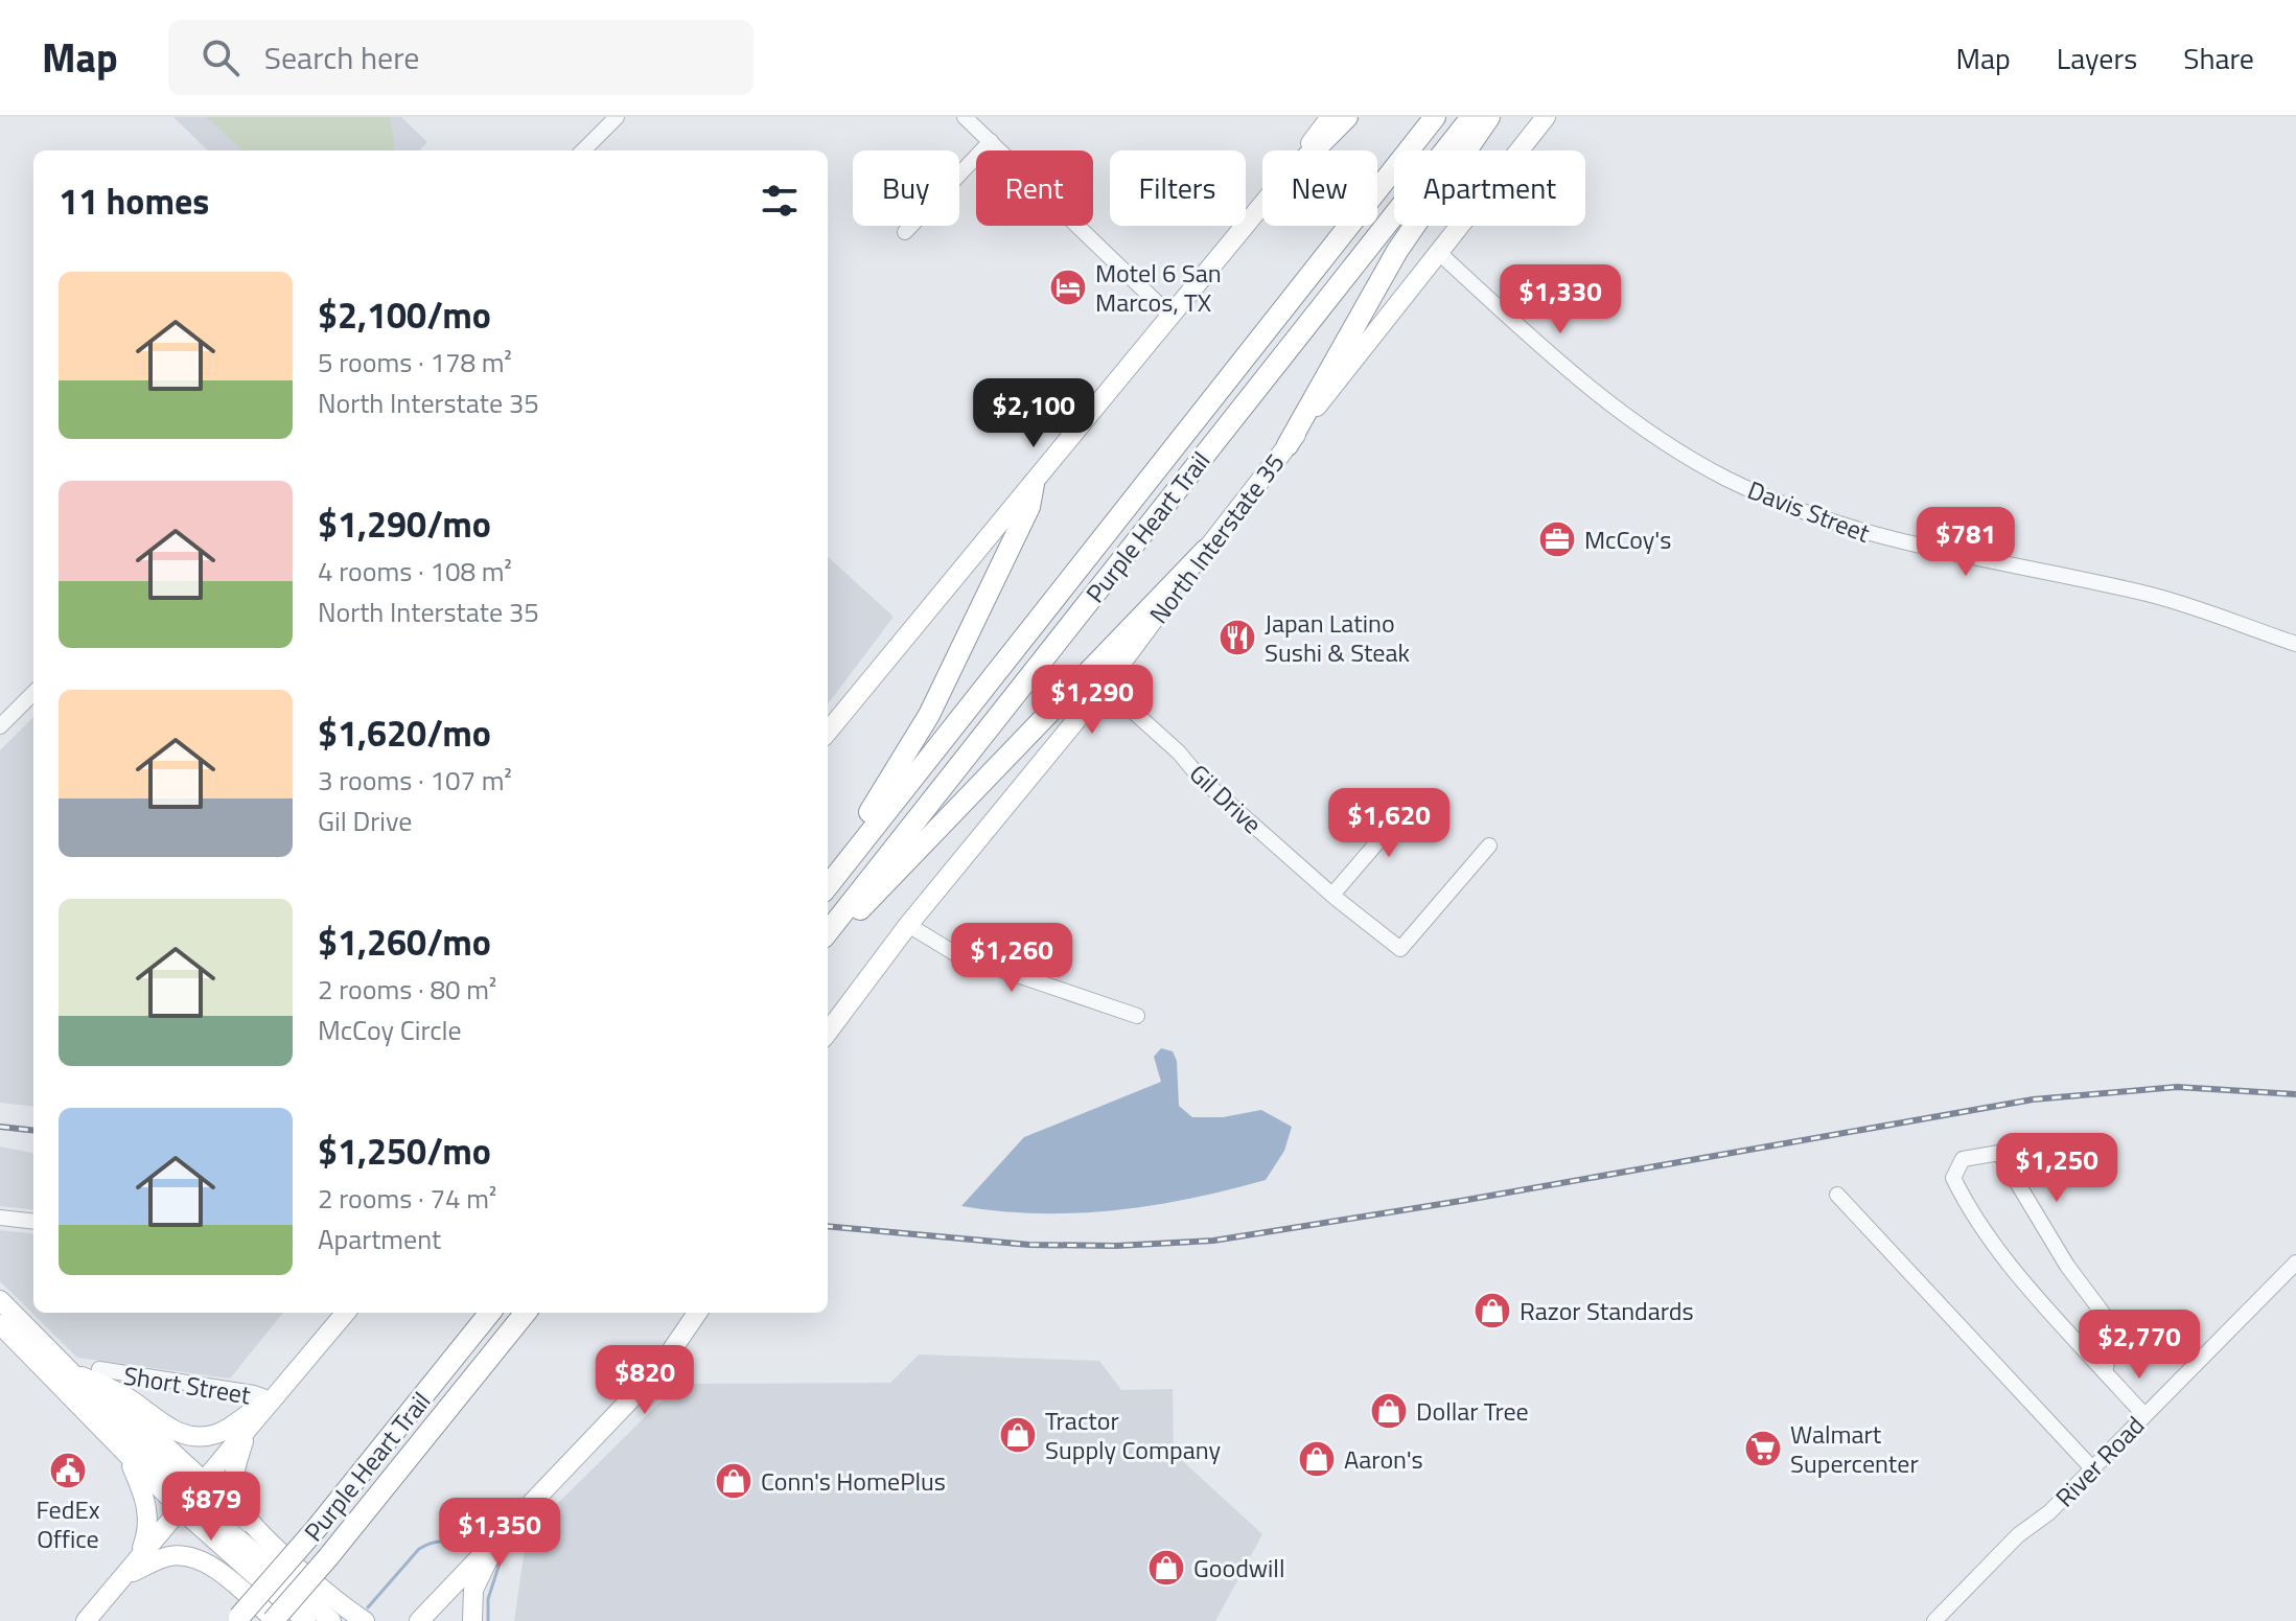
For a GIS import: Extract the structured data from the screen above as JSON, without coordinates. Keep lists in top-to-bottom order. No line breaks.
{"streets":{"highway":["Purple Heart Trail"],"main road":["North Interstate 35"],"street":["Davis Street","Gil Drive","Short Street","River Road"]},"crossings":[["Davis Street","North Interstate 35"],["North Interstate 35","Gil Drive"]],"places":{"hotel":["Motel 6 San Marcos, TX"],"office":["McCoy's"],"restaurant":["Japan Latino Sushi & Steak"],"shop":["Razor Standards","Dollar Tree","Tractor Supply Company","Aaron's","Conn's HomePlus","Goodwill"],"supermarket":["Walmart Supercenter"],"public building":["FedEx Office"]},"page":{"header":"Map","search":"Search here","nav":["Map","Layers","Share"],"chip":["Buy","Rent","Filters","New","Apartment"],"heading":"11 homes","list":[{"name":"$2,100/mo","note":"5 rooms · 178 m² · North Interstate 35"},{"name":"$1,290/mo","note":"4 rooms · 108 m² · North Interstate 35"},{"name":"$1,620/mo","note":"3 rooms · 107 m² · Gil Drive"},{"name":"$1,260/mo","note":"2 rooms · 80 m² · McCoy Circle"},{"name":"$1,250/mo","note":"2 rooms · 74 m² · Apartment"}],"price":["$1,330","$2,100","$781","$1,290","$1,620","$1,260","$1,250","$2,770","$820","$879","$1,350"]}}
